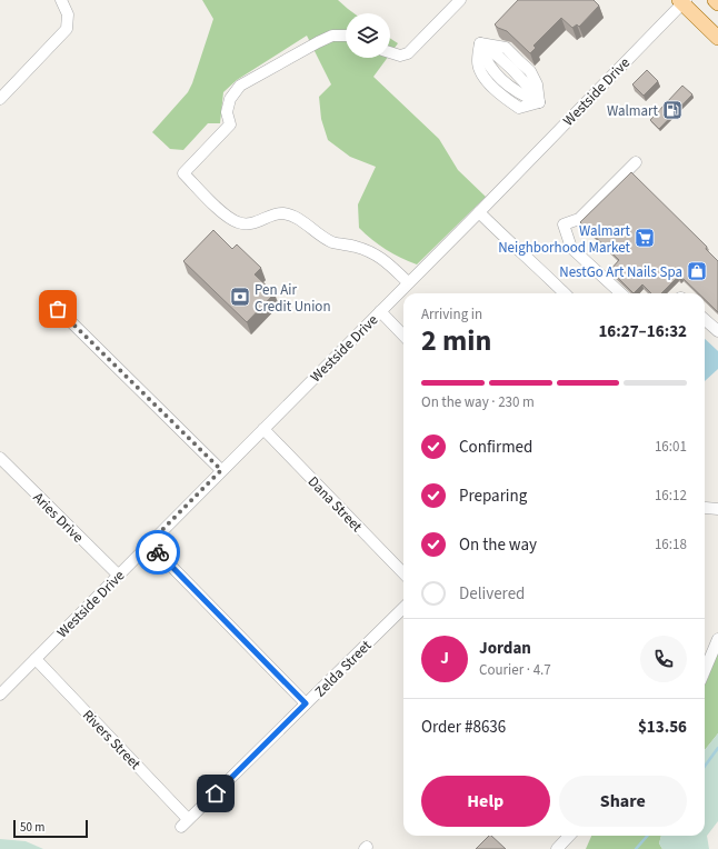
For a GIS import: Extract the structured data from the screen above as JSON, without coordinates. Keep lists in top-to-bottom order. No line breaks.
{"streets":{"street":["Westside Drive","Dana Street","Aries Drive","Zelda Street","Rivers Street"]},"crossings":[["Westside Drive","Dana Street"],["Westside Drive","Aries Drive"],["Westside Drive","Rivers Street"],["Zelda Street","Rivers Street"]],"places":{"fuel station":["Walmart"],"supermarket":["Walmart Neighborhood Market"],"shop":["NestGo Art Nails Spa"],"bank":["Pen Air Credit Union"]},"scale_bar":"50 m","page":{"heading":["2 min","Arriving in","16:27–16:32"],"panel":["Jordan","Courier · 4.7","Order #8636","$13.56"],"bar":"On the way · 230 m","list":[["Confirmed","16:01"],["Preparing","16:12"],["On the way","16:18"],"Delivered"],"round":"J","buttons":["Help","Share"],"scale":"50 m"}}
